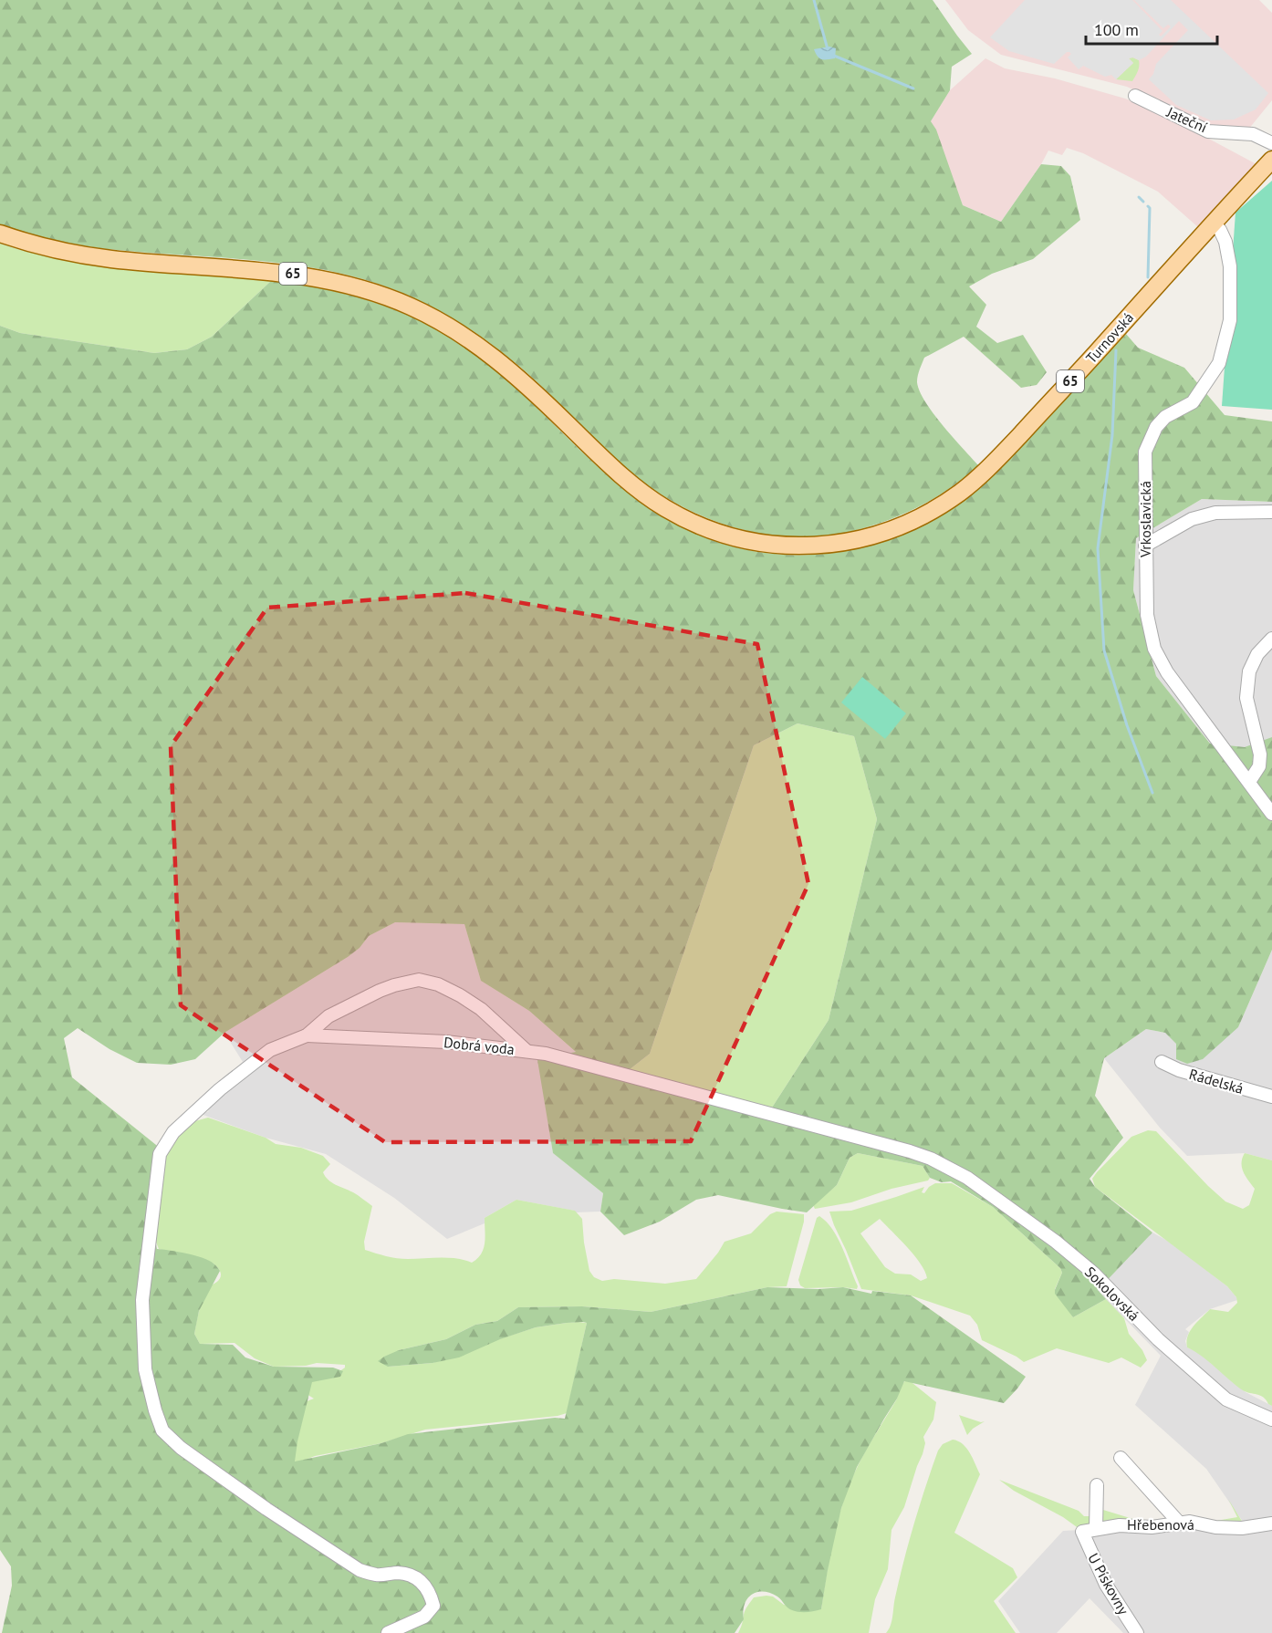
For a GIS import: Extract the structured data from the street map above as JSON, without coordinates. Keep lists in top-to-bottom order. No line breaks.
{"streets":{"main road":["65","Turnovská"],"street":["Jateční","Vrkoslavická","Dobrá voda","Rádelská","Sokolovská","Hřebenová","U Pískovny"]},"crossings":[["Turnovská","Vrkoslavická"],["Dobrá voda","Sokolovská"],["Hřebenová","U Pískovny"]],"scale_bar":"100 m"}
